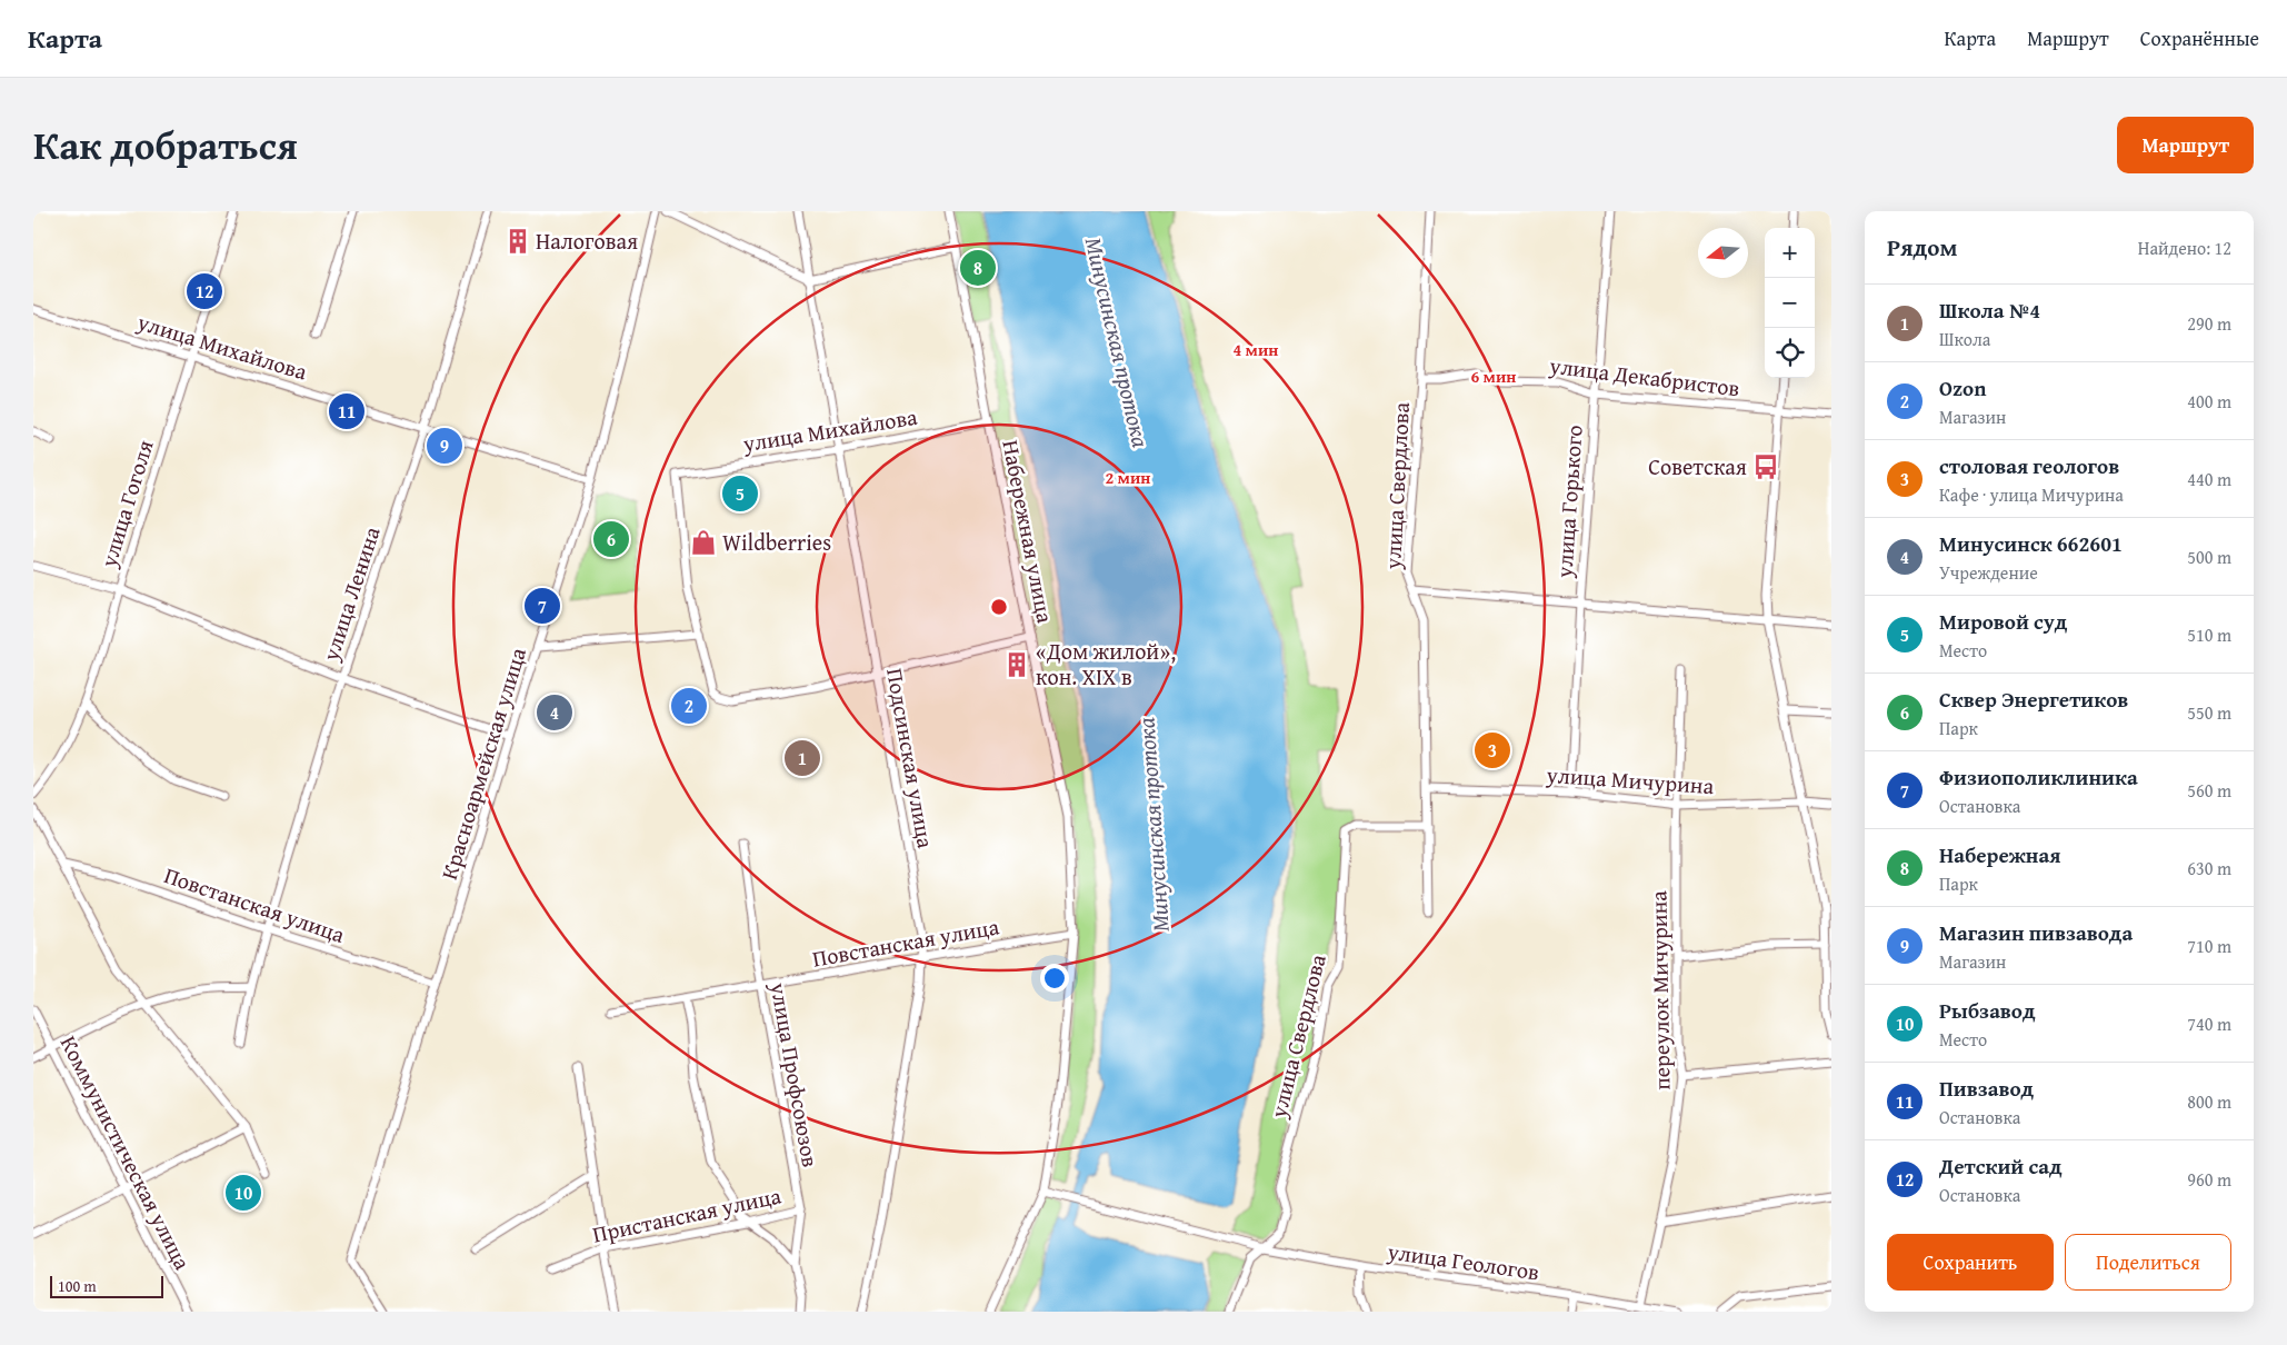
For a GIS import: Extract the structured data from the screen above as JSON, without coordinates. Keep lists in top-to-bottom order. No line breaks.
{"streets":{"street":["улица Михайлова","улица Декабристов","улица Свердлова","улица Горького","улица Гоголя","Набережная улица","улица Ленина","Подсинская улица","Красноармейская улица","улица Мичурина","Повстанская улица","переулок Мичурина","улица Профсоюзов","Коммунистическая улица","Пристанская улица","улица Геологов"]},"crossings":[["улица Михайлова","улица Гоголя"],["улица Михайлова","Набережная улица"],["улица Михайлова","улица Ленина"],["улица Михайлова","Подсинская улица"],["улица Михайлова","Красноармейская улица"],["улица Декабристов","улица Свердлова"],["улица Декабристов","улица Горького"],["улица Свердлова","улица Мичурина"],["улица Свердлова","улица Геологов"],["улица Горького","улица Мичурина"],["Набережная улица","Повстанская улица"],["Набережная улица","улица Геологов"],["улица Ленина","Повстанская улица"],["Подсинская улица","Повстанская улица"],["Красноармейская улица","Повстанская улица"],["улица Мичурина","переулок Мичурина"],["Повстанская улица","улица Профсоюзов"],["переулок Мичурина","улица Геологов"],["улица Профсоюзов","Пристанская улица"]],"water":["Минусинская протока"],"places":{"building":["Налоговая","«Дом жилой», кон. ХIХ в"],"bus stop":["Советская"],"shop":["Wildberries"]},"scale_bar":"100 m","north":"left","page":{"header":"Карта","nav":["Карта","Маршрут","Сохранённые"],"title":"Как добраться","buttons":["Маршрут",["Сохранить","Поделиться"]],"heading":["Рядом","Найдено: 12"],"map_buttons":["+","−"],"pins":["8","12","11","9","5","6","7","2","4","3","1","10"],"list":[{"mark":"1","name":"Школа №4","note":"Школа","value":"290 m"},{"mark":"2","name":"Ozon","note":"Магазин","value":"400 m"},{"mark":"3","name":"столовая геологов","note":"Кафе · улица Мичурина","value":"440 m"},{"mark":"4","name":"Минусинск 662601","note":"Учреждение","value":"500 m"},{"mark":"5","name":"Мировой суд","note":"Место","value":"510 m"},{"mark":"6","name":"Сквер Энергетиков","note":"Парк","value":"550 m"},{"mark":"7","name":"Физиополиклиника","note":"Остановка","value":"560 m"},{"mark":"8","name":"Набережная","note":"Парк","value":"630 m"},{"mark":"9","name":"Магазин пивзавода","note":"Магазин","value":"710 m"},{"mark":"10","name":"Рыбзавод","note":"Место","value":"740 m"},{"mark":"11","name":"Пивзавод","note":"Остановка","value":"800 m"},{"mark":"12","name":"Детский сад","note":"Остановка","value":"960 m"}],"scale":"100 m"},"rings":["4 мин","6 мин","2 мин"]}
